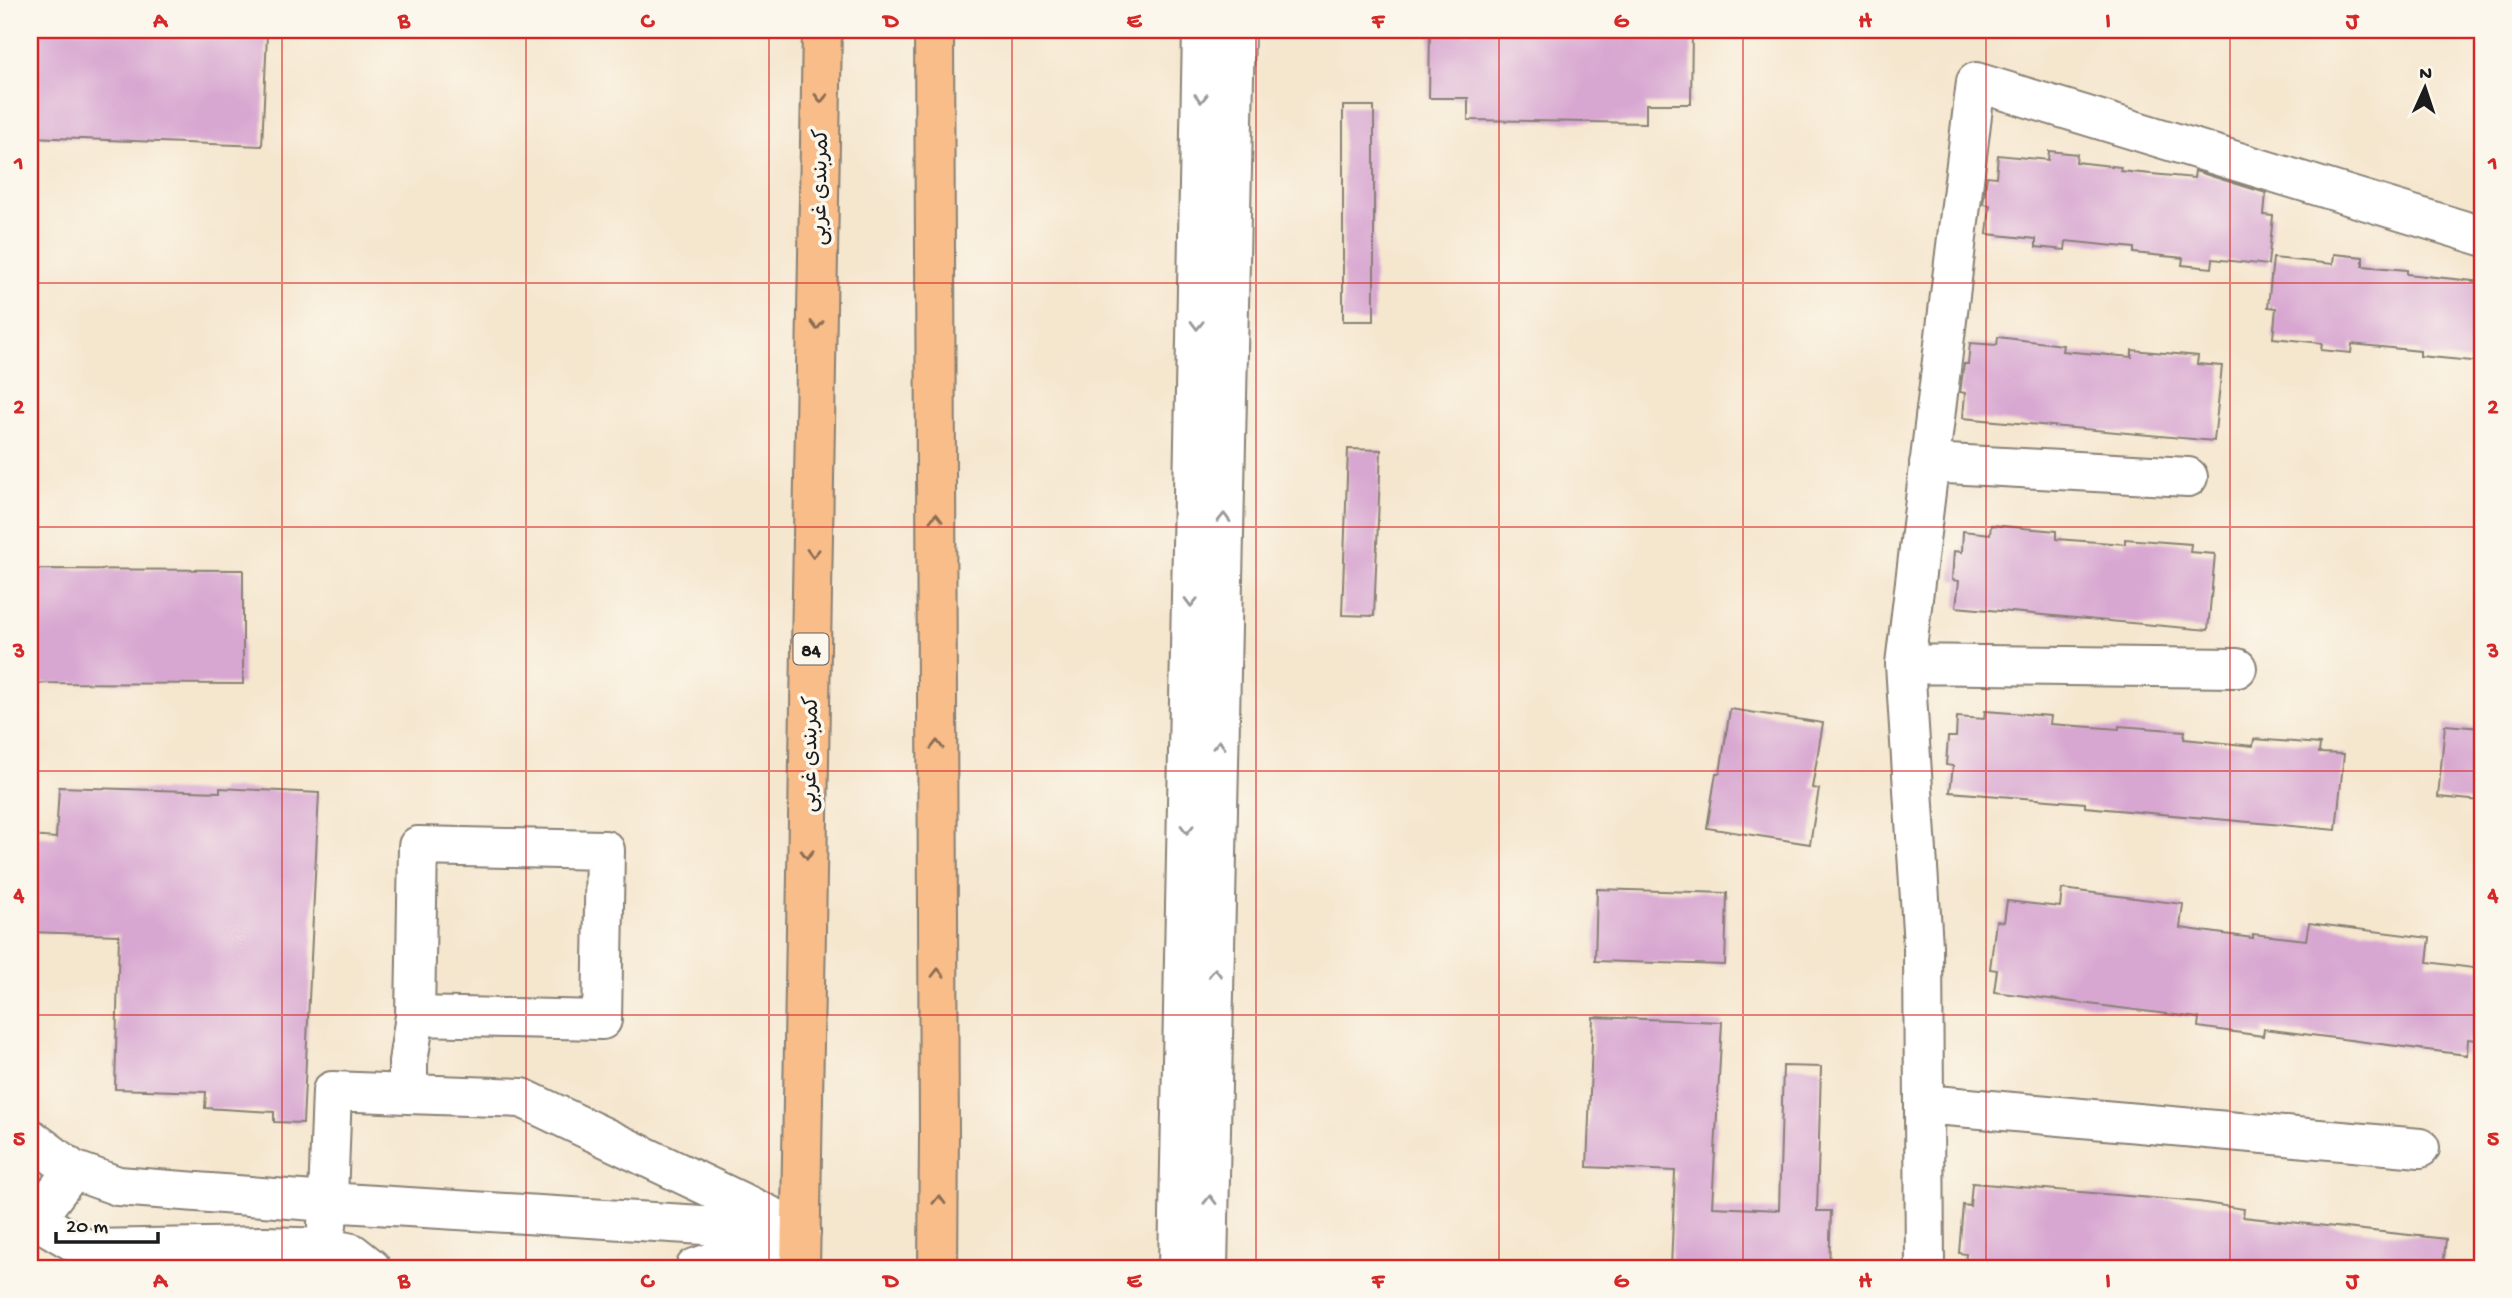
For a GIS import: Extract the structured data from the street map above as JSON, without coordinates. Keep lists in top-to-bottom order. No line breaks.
{"streets":{"highway":["کمربندی غربی","84"]},"scale_bar":"20 m","north":"top","grid":{"columns":["A","B","C","D","E","F","G","H","I","J"],"rows":["1","2","3","4","5"]}}
